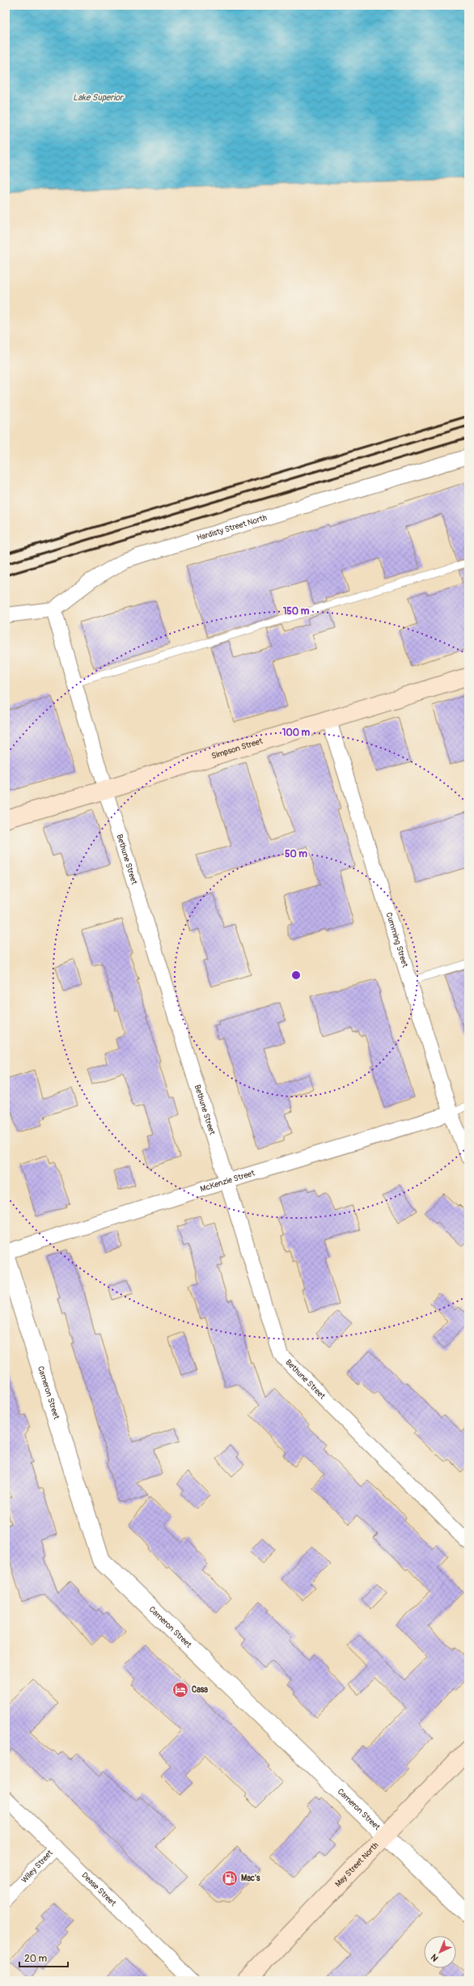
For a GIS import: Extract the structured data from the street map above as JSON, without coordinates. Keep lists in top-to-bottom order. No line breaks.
{"streets":{"main road":["Simpson Street","May Street North"],"street":["Hardisty Street North","Bethune Street","Cumming Street","McKenzie Street","Cameron Street","Wiley Street","Dease Street"]},"crossings":[["Hardisty Street North","Bethune Street"],["Simpson Street","Bethune Street"],["Simpson Street","Cumming Street"],["Bethune Street","McKenzie Street"],["Cumming Street","McKenzie Street"],["Cameron Street","May Street North"],["Wiley Street","Dease Street"]],"water":["Lake Superior"],"places":{"hotel":["Casa"],"fuel station":["Mac's"]},"scale_bar":"20 m","north":"bottom left","rings":["150 m","100 m","50 m"]}
